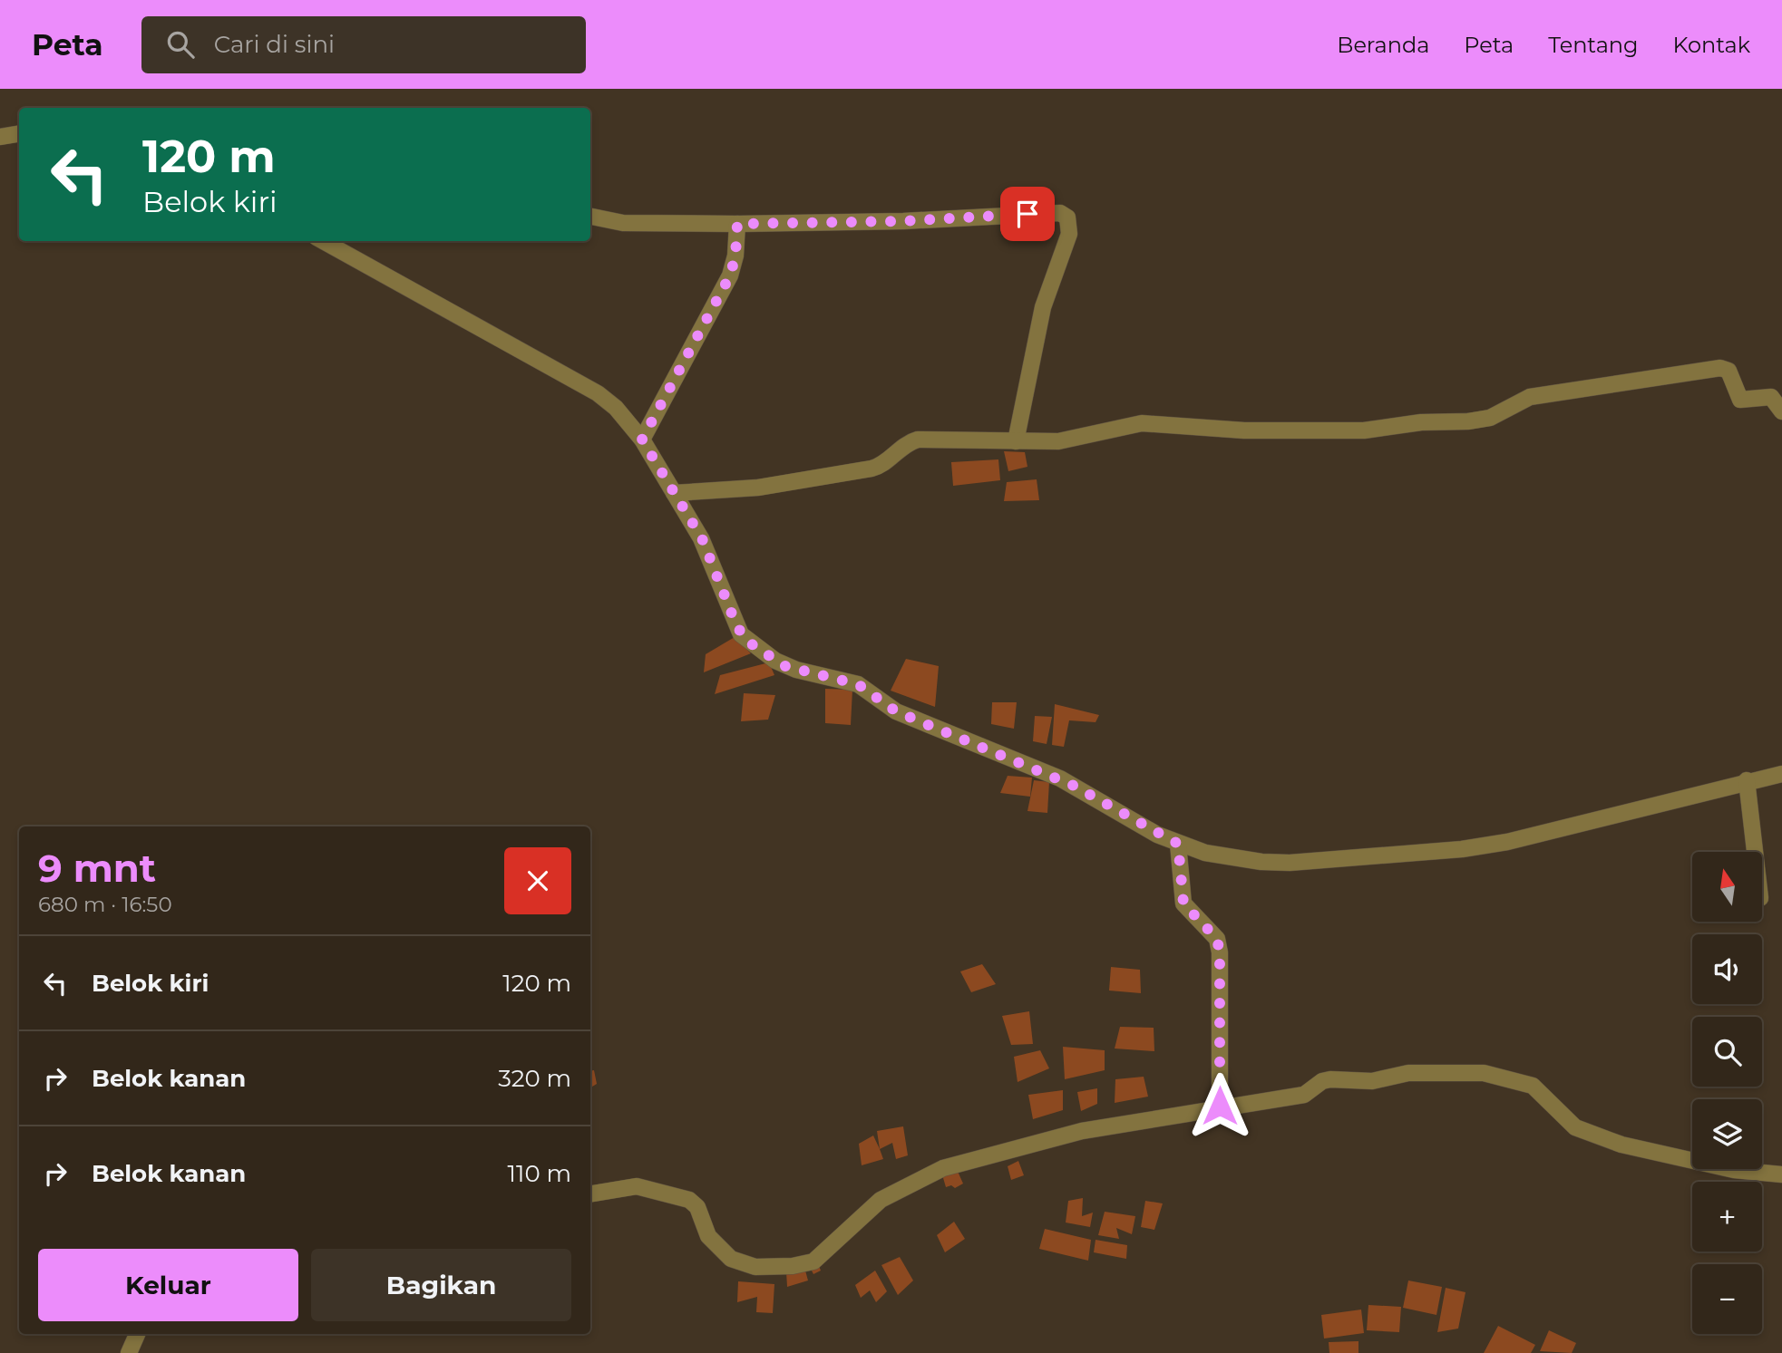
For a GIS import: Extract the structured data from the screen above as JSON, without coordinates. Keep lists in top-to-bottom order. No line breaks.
{"north":"top","page":{"header":"Peta","search":"Cari di sini","nav":["Beranda","Peta","Tentang","Kontak"],"turn":["120 m","Belok kiri"],"heading":["9 mnt","680 m · 16:50"],"map_buttons":["+","−"],"list":[{"name":"Belok kiri","value":"120 m"},{"name":"Belok kanan","value":"320 m"},{"name":"Belok kanan","value":"110 m"}],"buttons":["Keluar","Bagikan"]}}
